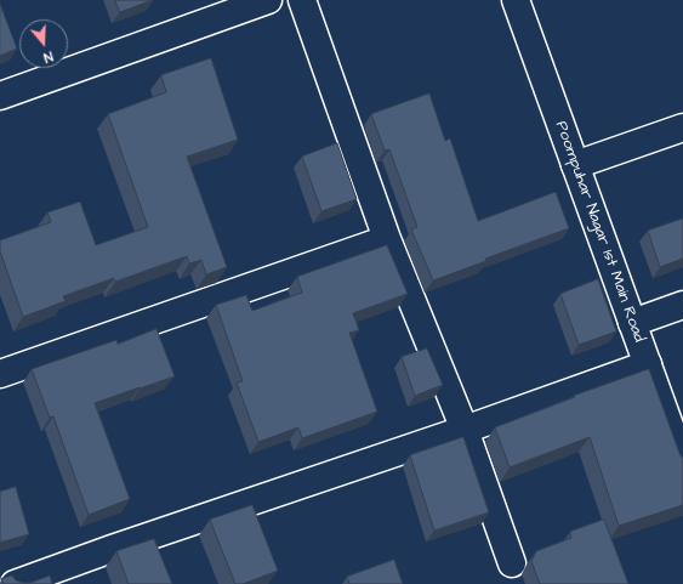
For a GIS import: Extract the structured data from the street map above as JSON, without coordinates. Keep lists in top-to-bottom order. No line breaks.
{"streets":{"street":["Poompuhar Nagar 1st Main Road"]},"north":"bottom"}
